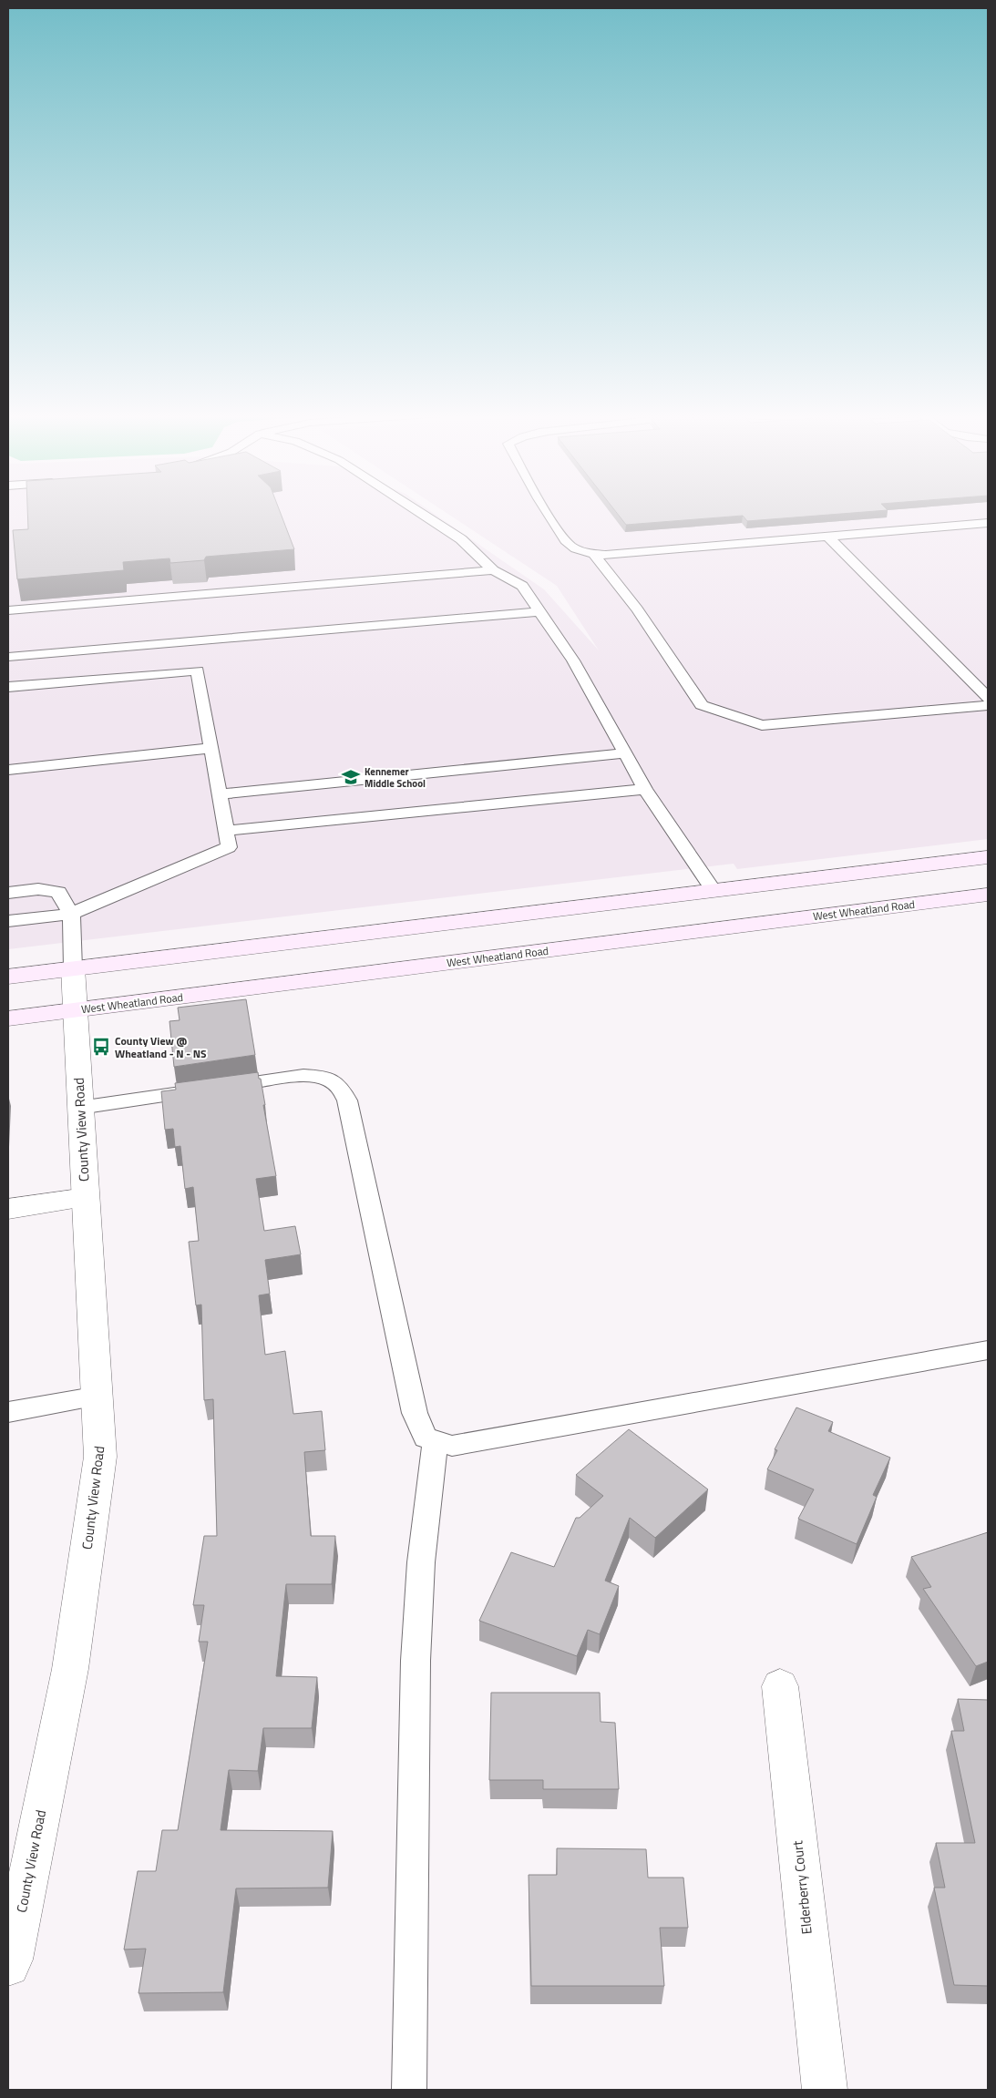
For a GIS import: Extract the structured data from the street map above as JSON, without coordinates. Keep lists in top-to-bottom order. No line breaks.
{"streets":{"main road":["West Wheatland Road"],"street":["County View Road","Elderberry Court"]},"crossings":[["West Wheatland Road","County View Road"]],"places":{"school or university":["Kennemer Middle School"],"bus stop":["County View @ Wheatland - N - NS"]}}
